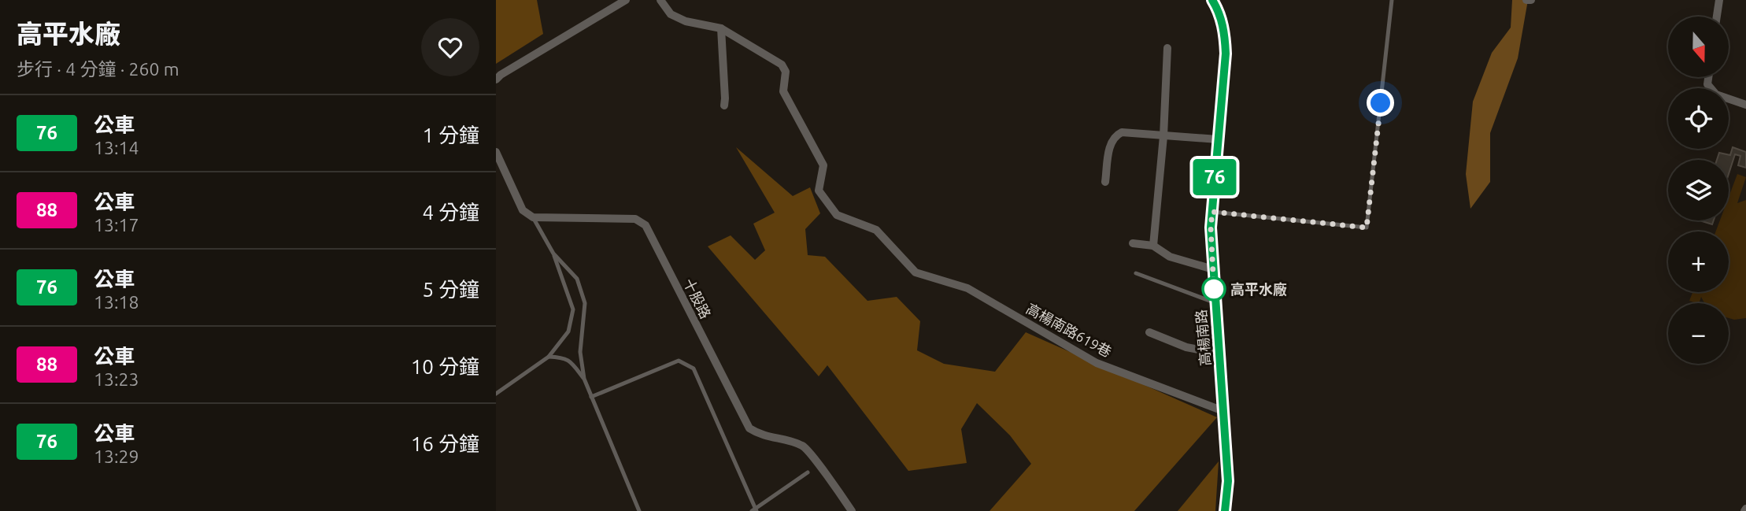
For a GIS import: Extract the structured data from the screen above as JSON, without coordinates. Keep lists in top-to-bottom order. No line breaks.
{"streets":{"street":["十股路","高楊南路619巷","高楊南路"]},"crossings":[["高楊南路619巷","高楊南路"]],"places":["高平水廠"],"lines":["bus line 76"],"north":"bottom","page":{"heading":["高平水廠","步行 · 4 分鐘 · 260 m"],"on_map":"76","map_buttons":["+","−"],"list":[{"mark":"76","name":"公車","note":"13:14","value":"1 分鐘"},{"mark":"88","name":"公車","note":"13:17","value":"4 分鐘"},{"mark":"76","name":"公車","note":"13:18","value":"5 分鐘"},{"mark":"88","name":"公車","note":"13:23","value":"10 分鐘"},{"mark":"76","name":"公車","note":"13:29","value":"16 分鐘"}]}}
